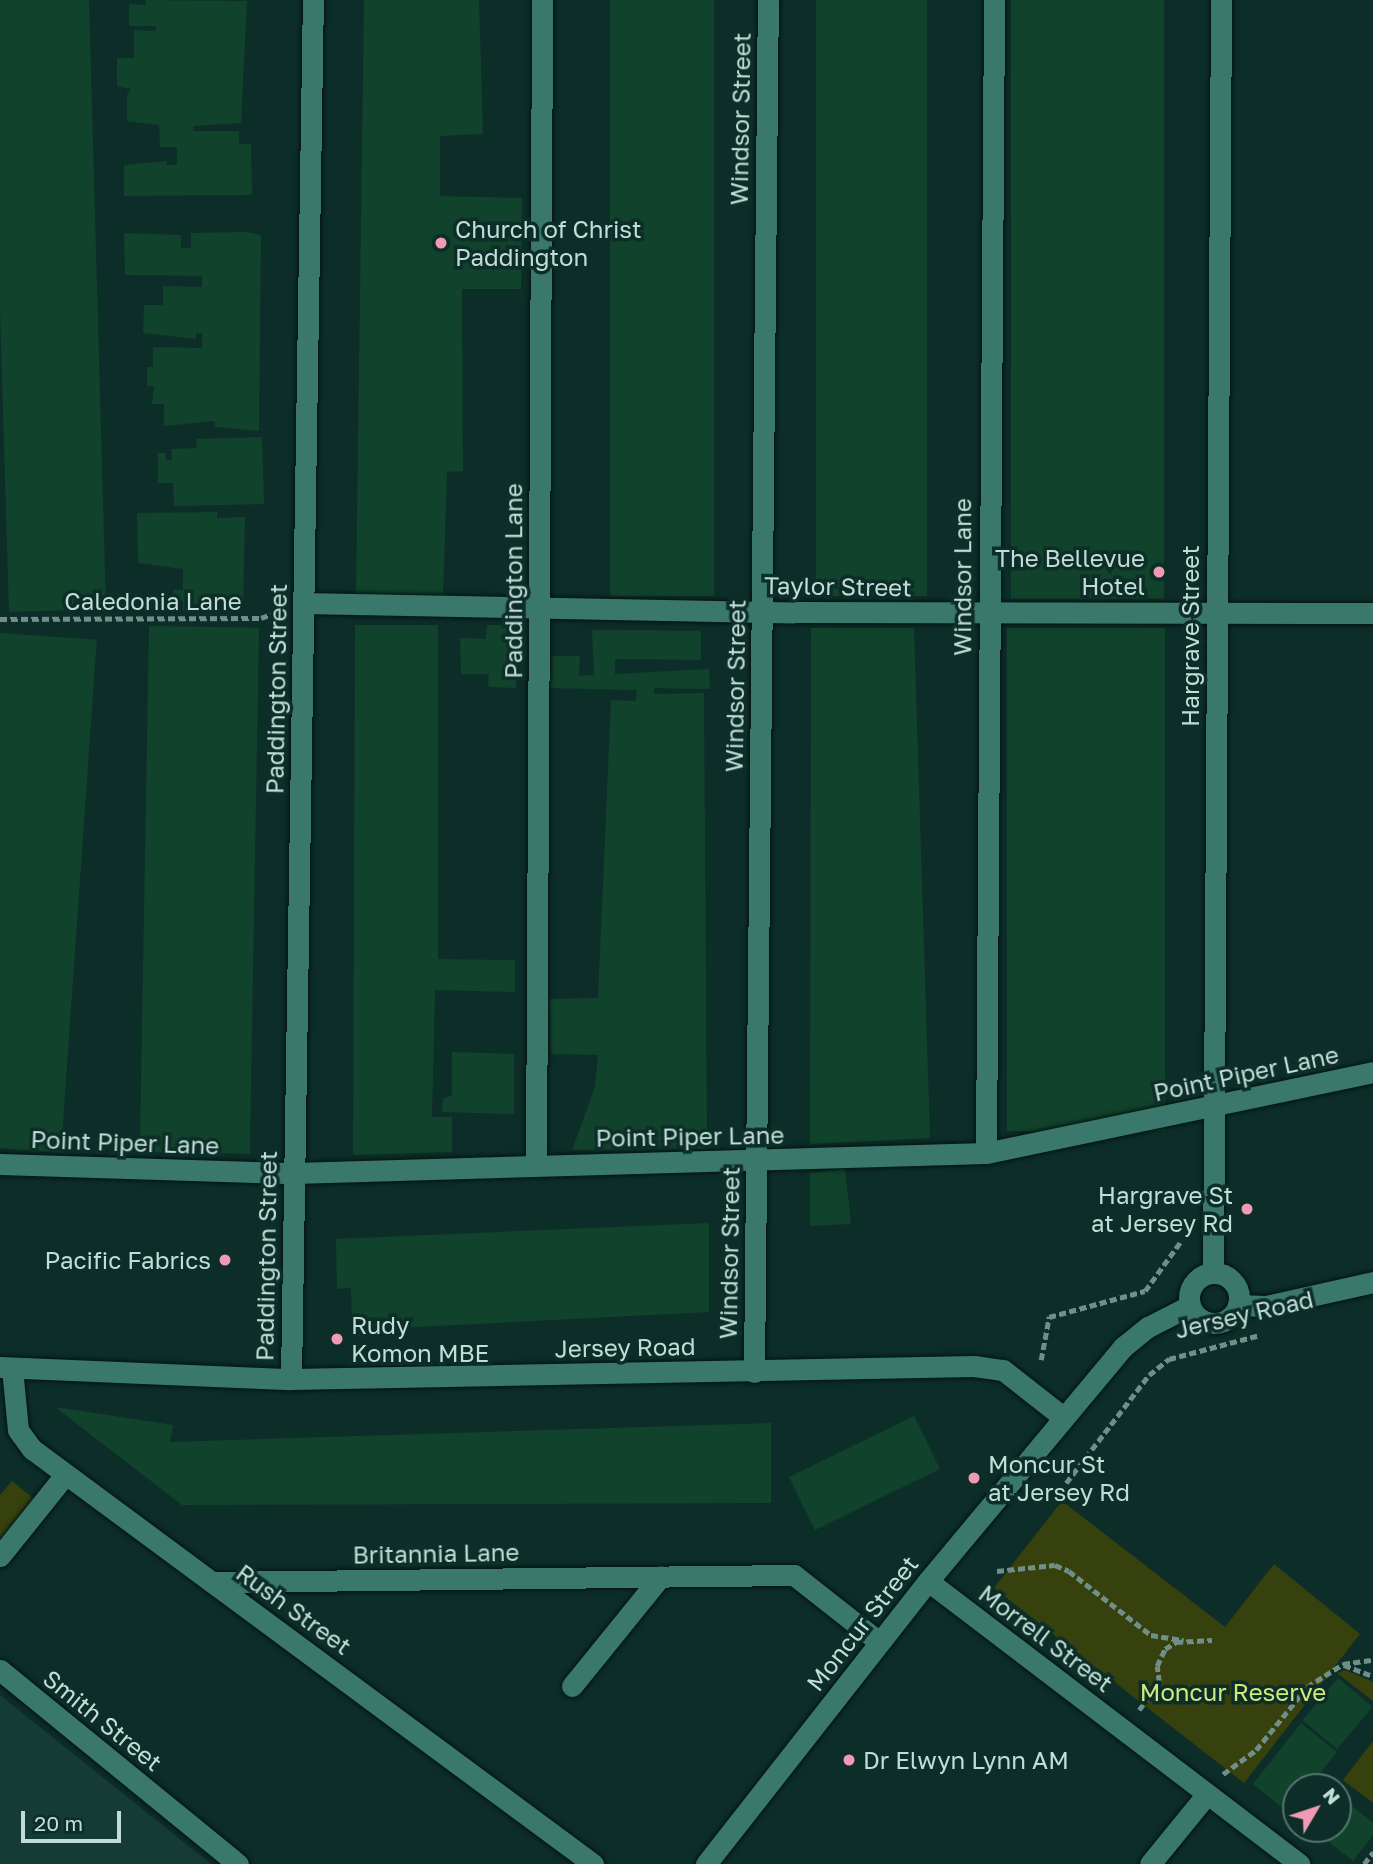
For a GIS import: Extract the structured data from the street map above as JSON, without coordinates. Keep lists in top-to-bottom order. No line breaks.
{"streets":{"street":["Windsor Street","Windsor Lane","Paddington Lane","Taylor Street","Hargrave Street","Paddington Street","Point Piper Lane","Jersey Road","Britannia Lane","Rush Street","Moncur Street","Morrell Street","Smith Street"],"path":["Caledonia Lane"]},"crossings":[["Windsor Street","Taylor Street"],["Windsor Street","Point Piper Lane"],["Windsor Street","Jersey Road"],["Windsor Lane","Taylor Street"],["Windsor Lane","Point Piper Lane"],["Paddington Lane","Taylor Street"],["Paddington Lane","Point Piper Lane"],["Taylor Street","Caledonia Lane"],["Taylor Street","Hargrave Street"],["Taylor Street","Paddington Street"],["Caledonia Lane","Paddington Street"],["Hargrave Street","Point Piper Lane"],["Hargrave Street","Jersey Road"],["Paddington Street","Point Piper Lane"],["Paddington Street","Jersey Road"],["Jersey Road","Rush Street"],["Jersey Road","Moncur Street"],["Britannia Lane","Rush Street"],["Britannia Lane","Moncur Street"],["Moncur Street","Morrell Street"]],"parks":["Moncur Reserve"],"places":["Church of Christ Paddington","The Bellevue Hotel","Hargrave St at Jersey Rd","Pacific Fabrics","Rudy Komon MBE","Moncur St at Jersey Rd","Dr Elwyn Lynn AM"],"scale_bar":"20 m","north":"top right"}
